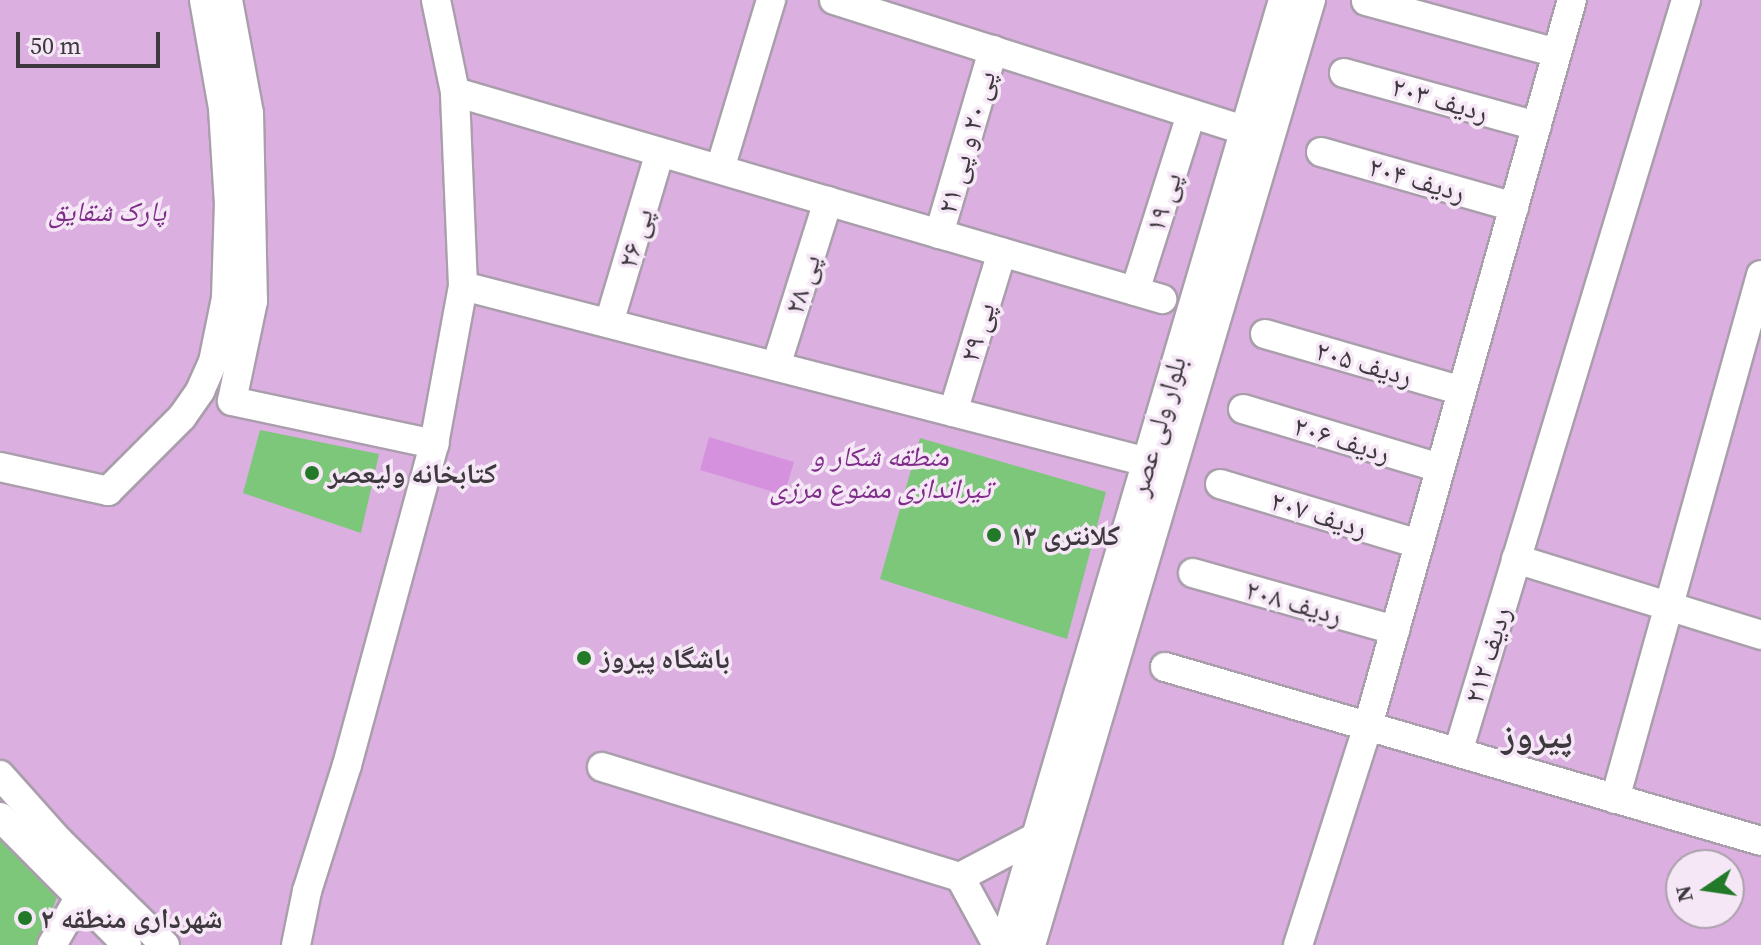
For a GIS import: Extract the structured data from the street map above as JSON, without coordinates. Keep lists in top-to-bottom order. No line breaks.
{"streets":{"street":["ردیف ۲۰۳","پی ۲۰ و پی ۲۱","ردیف ۲۰۴","پی ۱۹","پی ۲۶","پی ۲۸","پی ۲۹","ردیف ۲۰۵","بلوار ولی عصر","ردیف ۲۰۶","ردیف ۲۰۷","ردیف ۲۰۸","ردیف ۲۱۲"]},"districts":["پیروز"],"parks":["پارک شقایق","منطقه شکار و تیراندازی ممنوع مرزی"],"places":["کتابخانه ولیعصر","کلانتری ۱۲","باشگاه پیروز","شهرداری منطقه ۲"],"scale_bar":"50 m","north":"left"}
